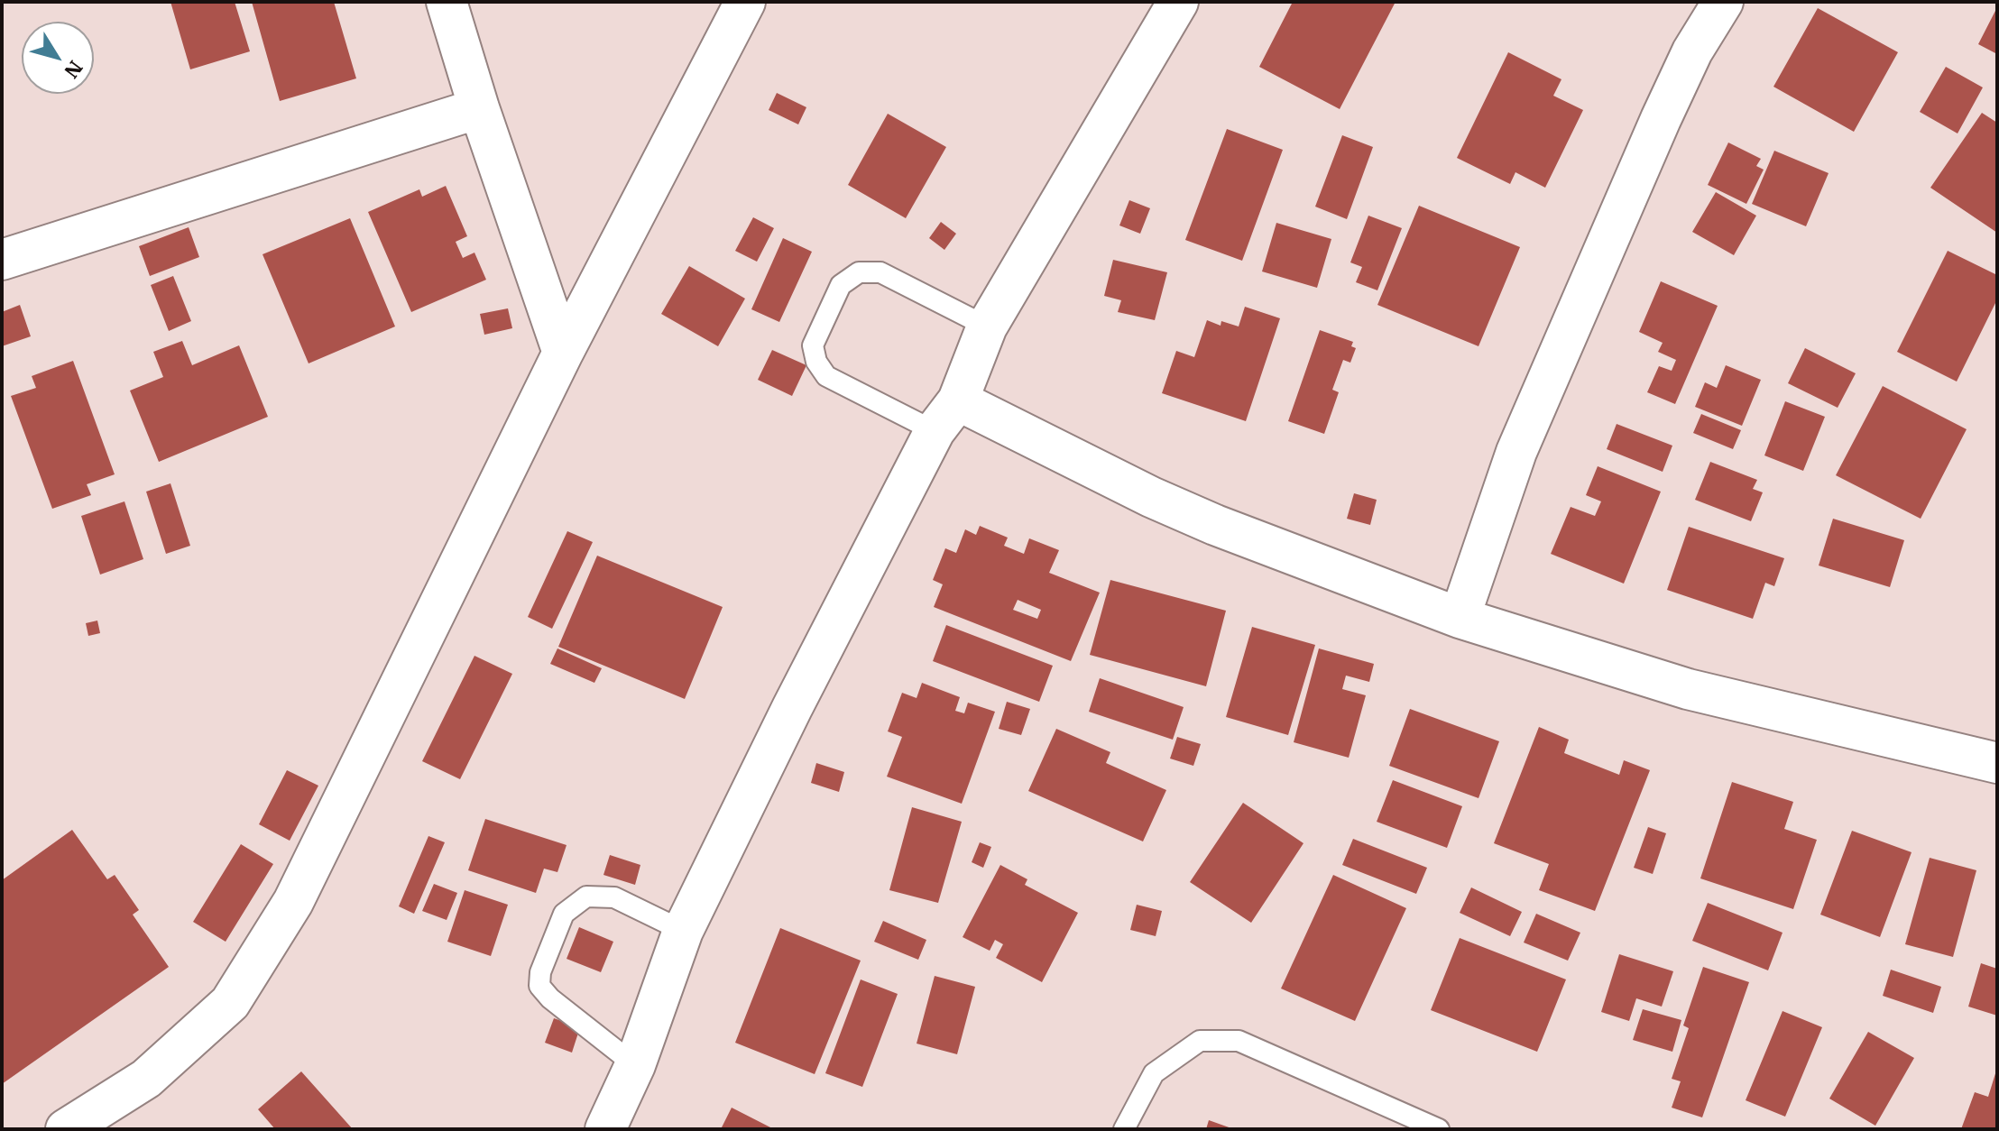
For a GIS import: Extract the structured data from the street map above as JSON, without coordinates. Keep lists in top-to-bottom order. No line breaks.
{"north":"bottom right"}
